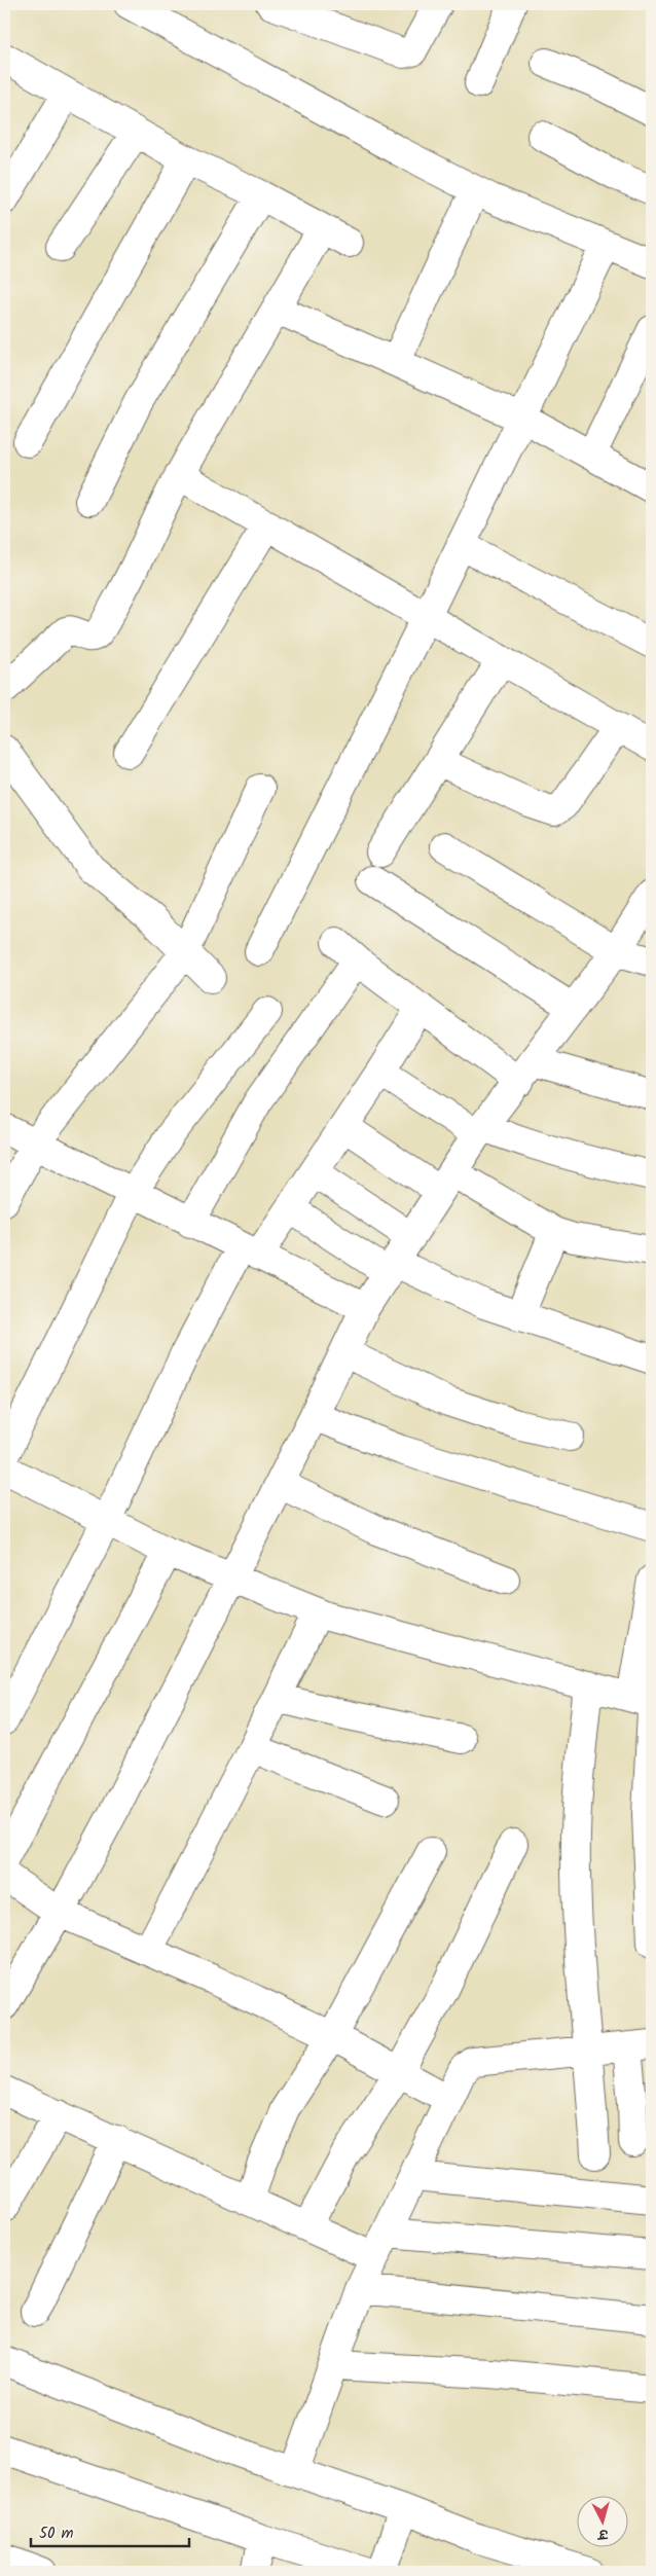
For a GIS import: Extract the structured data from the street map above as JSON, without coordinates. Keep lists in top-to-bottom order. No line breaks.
{"scale_bar":"50 m","north":"bottom"}
